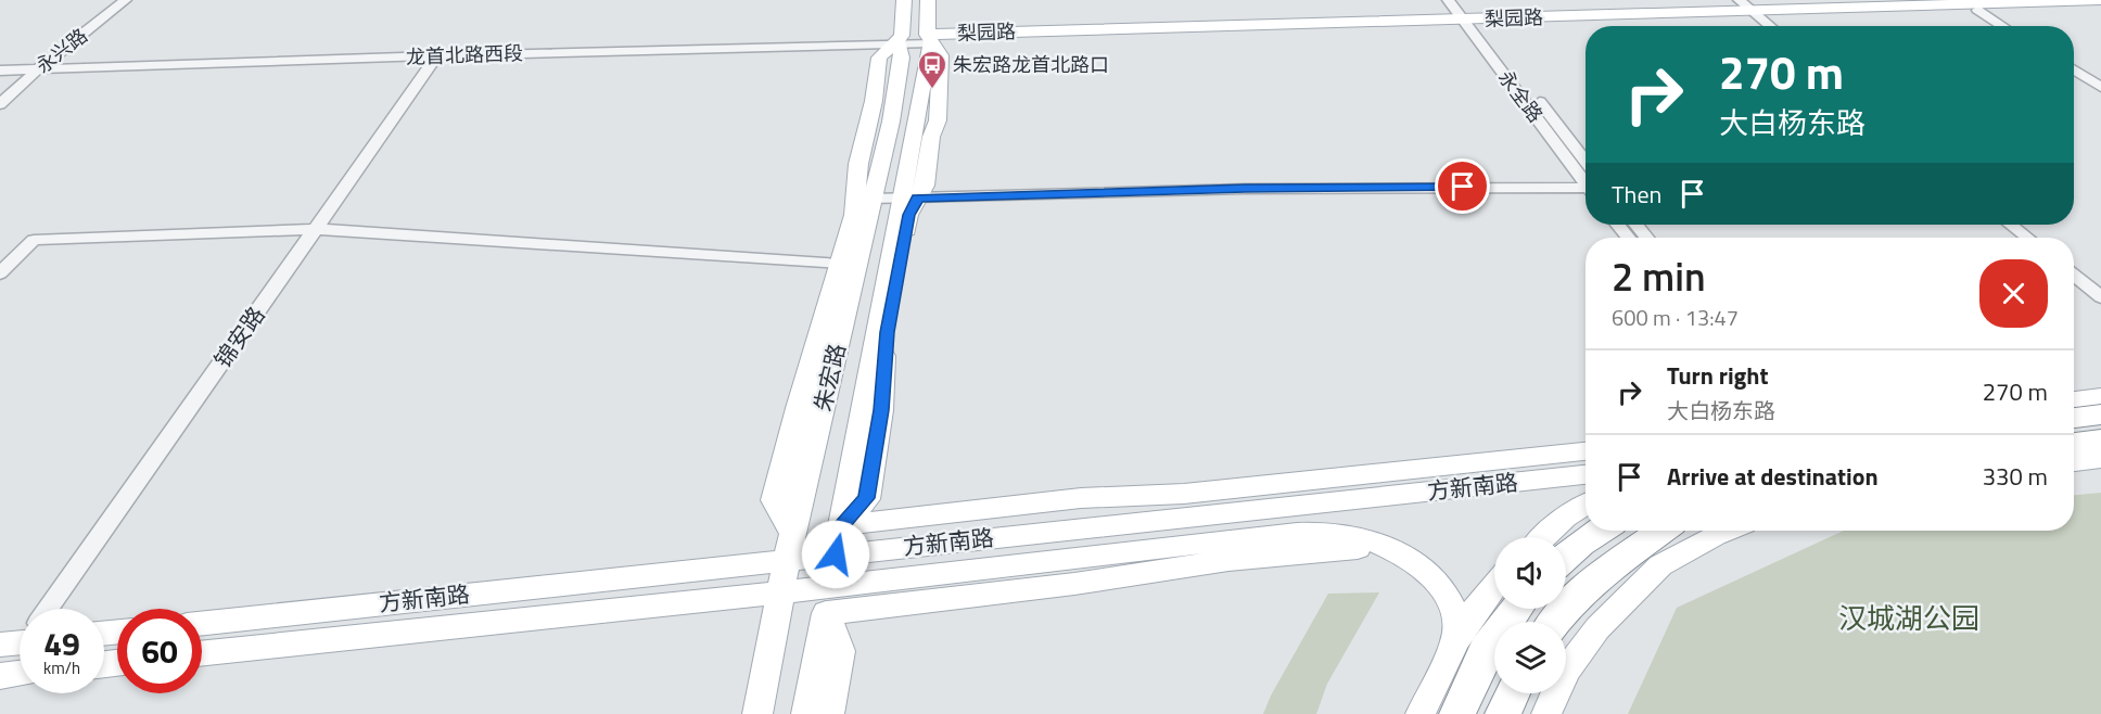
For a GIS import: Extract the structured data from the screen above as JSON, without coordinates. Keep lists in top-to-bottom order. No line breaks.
{"streets":{"main road":["梨园路","朱宏路","方新南路"],"street":["永兴路","龙首北路西段","永全路","锦安路"]},"crossings":[["梨园路","龙首北路西段"],["梨园路","永全路"],["梨园路","朱宏路"],["永兴路","龙首北路西段"],["龙首北路西段","锦安路"],["龙首北路西段","朱宏路"],["朱宏路","方新南路"]],"parks":["汉城湖公园"],"places":{"bus stop":["朱宏路龙首北路口"]},"page":{"turn":["270 m","大白杨东路"],"then":"Then","heading":["2 min","600 m · 13:47"],"list":[{"name":"Turn right","note":"大白杨东路","value":"270 m"},{"name":"Arrive at destination","value":"330 m"}],"speed":"49 km/h","limit":"60"}}
